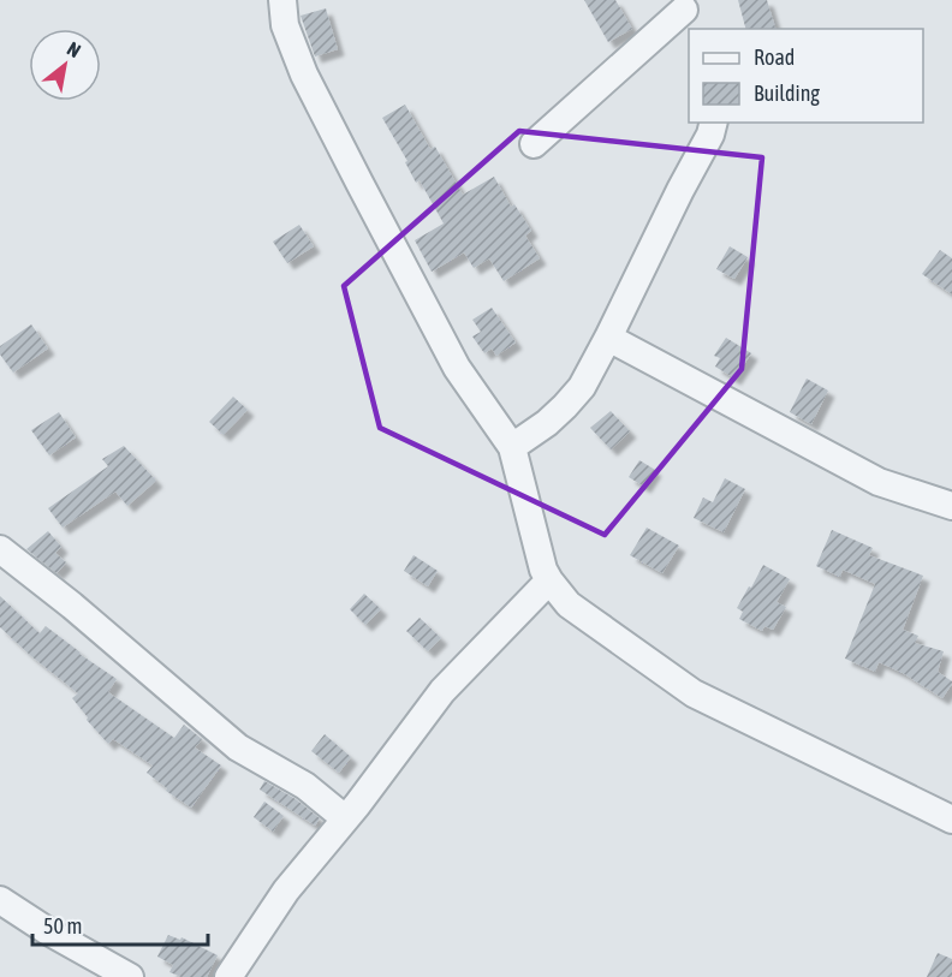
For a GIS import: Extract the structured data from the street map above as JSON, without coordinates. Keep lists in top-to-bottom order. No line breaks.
{"legend":["Road","Building"],"scale_bar":"50 m","north":"top right"}
